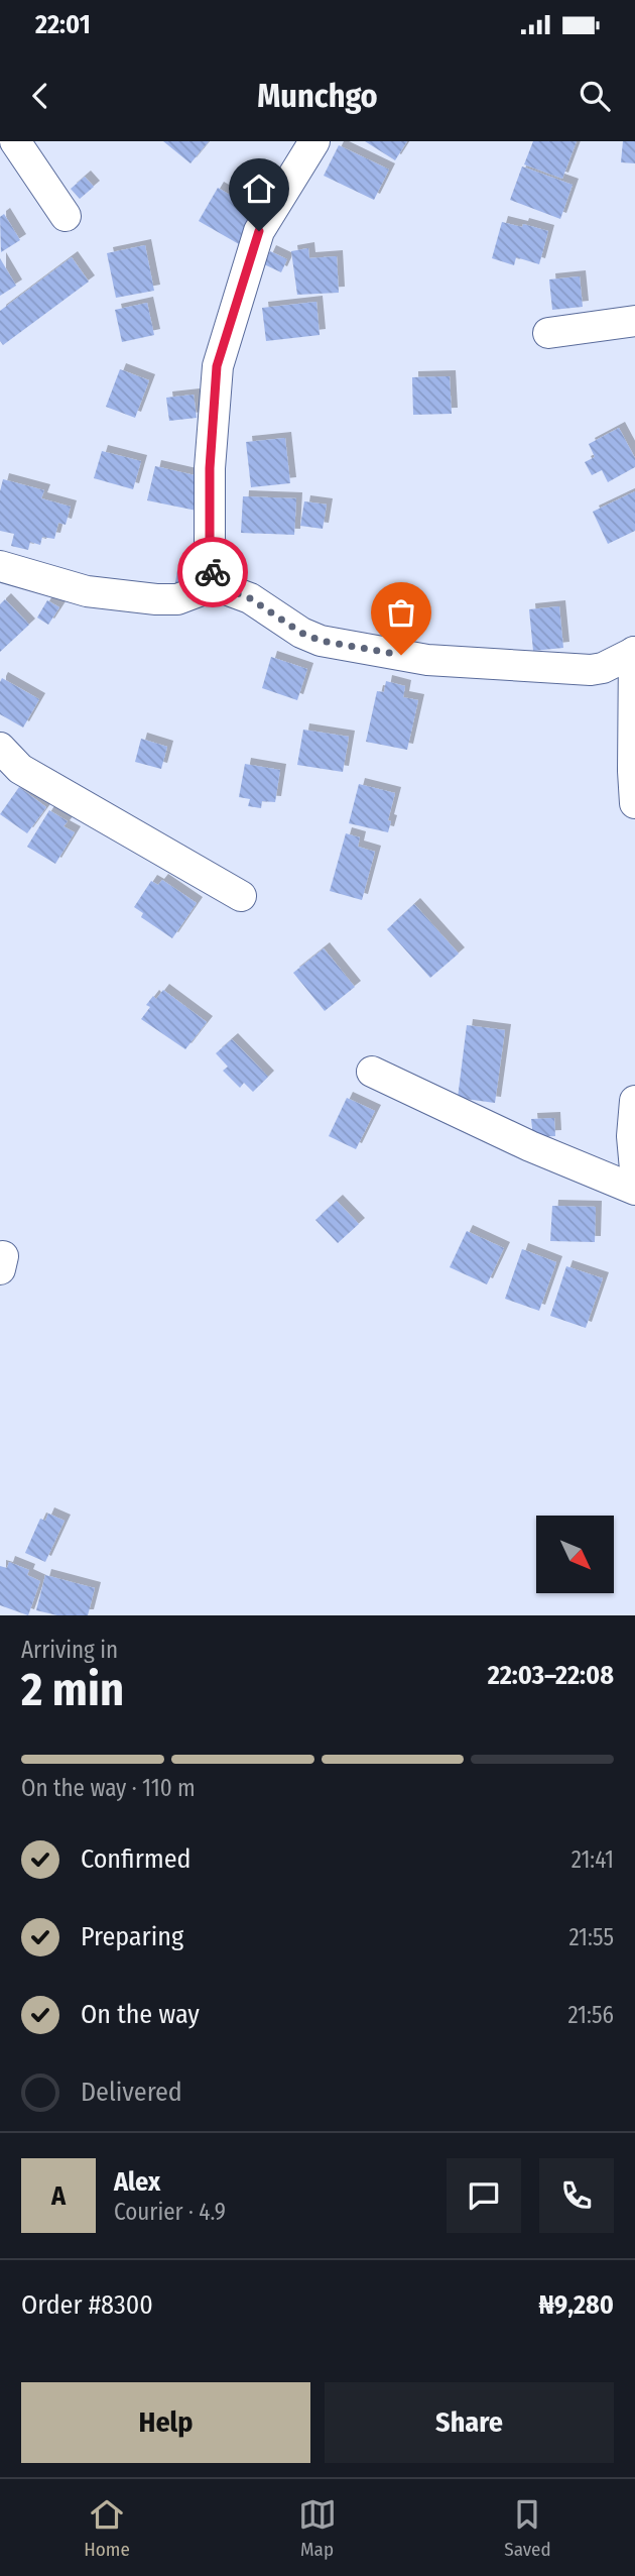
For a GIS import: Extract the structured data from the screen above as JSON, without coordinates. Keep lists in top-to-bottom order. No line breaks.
{"north":"bottom right","page":{"status":"22:01","header":"Munchgo","heading":["2 min","Arriving in","22:03–22:08"],"panel":["Alex","Courier · 4.9","Order #8300","₦9,280"],"bar":"On the way · 110 m","list":[["Confirmed","21:41"],["Preparing","21:55"],["On the way","21:56"],"Delivered"],"round":"A","buttons":["Help","Share"],"tabs":["Home","Map","Saved"]}}
